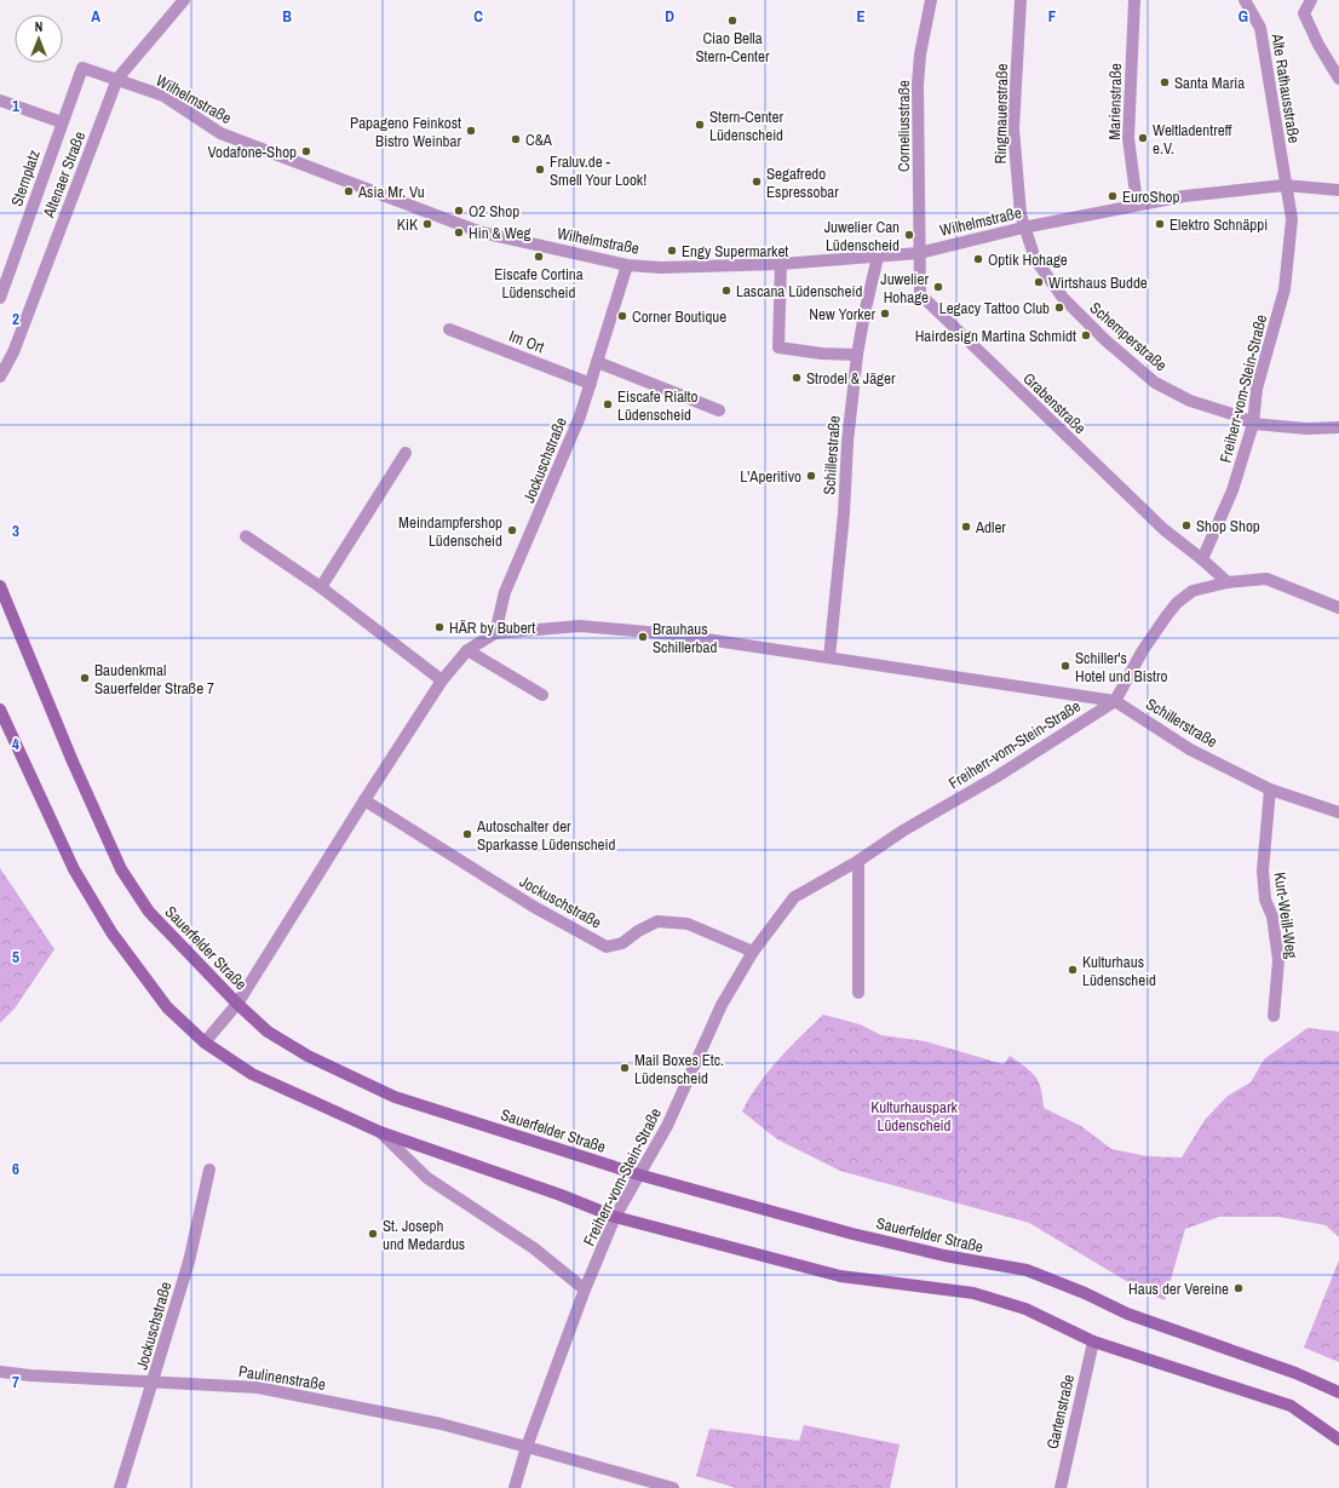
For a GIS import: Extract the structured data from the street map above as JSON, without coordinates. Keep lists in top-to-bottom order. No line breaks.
{"streets":{"main road":["Sauerfelder Straße"],"street":["Alte Rathausstraße","Wilhelmstraße","Marienstraße","Ringmauerstraße","Corneliusstraße","Altenaer Straße","Sternplatz","Schemperstraße","Im Ort","Freiherr-vom-Stein-Straße","Grabenstraße","Schillerstraße","Jockuschstraße","Kurt-Weill-Weg","Paulinenstraße","Gartenstraße"]},"crossings":[["Alte Rathausstraße","Wilhelmstraße"],["Alte Rathausstraße","Freiherr-vom-Stein-Straße"],["Wilhelmstraße","Marienstraße"],["Wilhelmstraße","Ringmauerstraße"],["Wilhelmstraße","Corneliusstraße"],["Wilhelmstraße","Altenaer Straße"],["Wilhelmstraße","Sternplatz"],["Wilhelmstraße","Schemperstraße"],["Wilhelmstraße","Freiherr-vom-Stein-Straße"],["Wilhelmstraße","Grabenstraße"],["Wilhelmstraße","Schillerstraße"],["Wilhelmstraße","Jockuschstraße"],["Ringmauerstraße","Schemperstraße"],["Corneliusstraße","Grabenstraße"],["Schemperstraße","Freiherr-vom-Stein-Straße"],["Im Ort","Jockuschstraße"],["Freiherr-vom-Stein-Straße","Grabenstraße"],["Freiherr-vom-Stein-Straße","Schillerstraße"],["Freiherr-vom-Stein-Straße","Jockuschstraße"],["Freiherr-vom-Stein-Straße","Sauerfelder Straße"],["Freiherr-vom-Stein-Straße","Paulinenstraße"],["Schillerstraße","Jockuschstraße"],["Schillerstraße","Kurt-Weill-Weg"],["Jockuschstraße","Paulinenstraße"]],"parks":["Kulturhauspark Lüdenscheid"],"places":["Ciao Bella Stern-Center","Santa Maria","Stern-Center Lüdenscheid","Papageno Feinkost Bistro Weinbar","Weltladentreff e.V.","C&A","Vodafone-Shop","Fraluv.de - Smell Your Look!","Segafredo Espressobar","Asia Mr. Vu","EuroShop","O2 Shop","KiK","Elektro Schnäppi","Hin & Weg","Juwelier Can Lüdenscheid","Engy Supermarket","Eiscafe Cortina Lüdenscheid","Optik Hohage","Wirtshaus Budde","Juwelier Hohage","Lascana Lüdenscheid","Legacy Tattoo Club","New Yorker","Corner Boutique","Hairdesign Martina Schmidt","Strodel & Jäger","Eiscafe Rialto Lüdenscheid","L'Aperitivo","Shop Shop","Adler","Meindampfershop Lüdenscheid","HÄR by Bubert","Brauhaus Schillerbad","Schiller's Hotel und Bistro","Baudenkmal Sauerfelder Straße 7","Autoschalter der Sparkasse Lüdenscheid","Kulturhaus Lüdenscheid","Mail Boxes Etc. Lüdenscheid","St. Joseph und Medardus","Haus der Vereine"],"north":"top","grid":{"columns":["A","B","C","D","E","F","G"],"rows":["1","2","3","4","5","6","7"]}}
